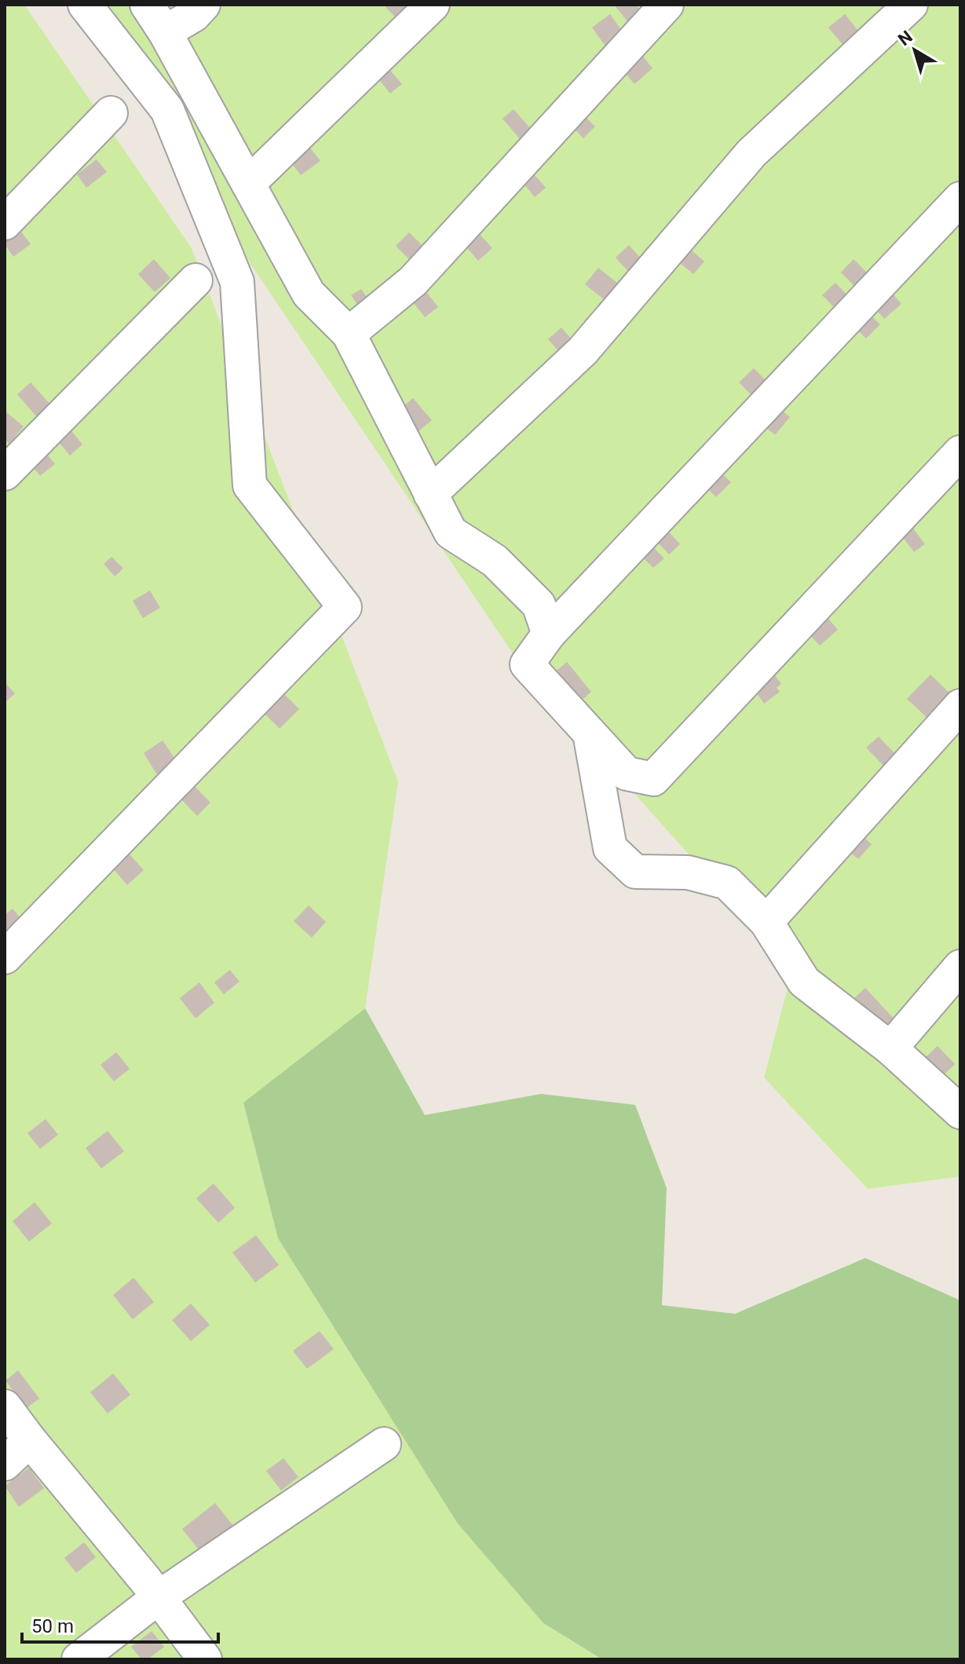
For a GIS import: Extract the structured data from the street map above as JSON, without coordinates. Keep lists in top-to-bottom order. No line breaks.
{"scale_bar":"50 m","north":"top left"}
